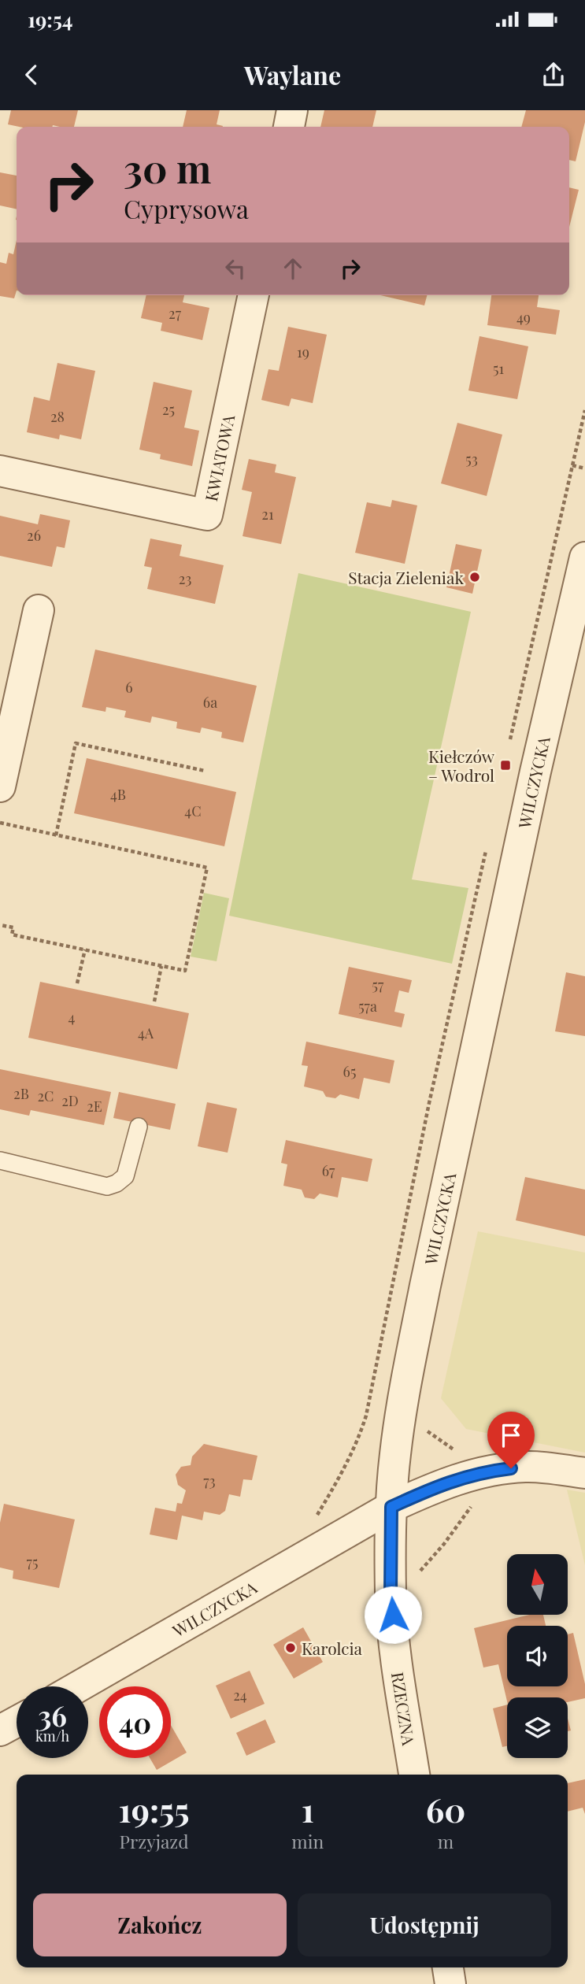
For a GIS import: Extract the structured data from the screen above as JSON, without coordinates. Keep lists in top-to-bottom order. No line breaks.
{"streets":{"street":["KWIATOWA","WILCZYCKA","RZECZNA"]},"crossings":[["WILCZYCKA","RZECZNA"]],"places":{"other":["Stacja Zieleniak","Karolcia"],"transit":["Kiełczów – Wodrol"]},"house_numbers":["27","49","19","51","25","28","53","21","26","23","6","6a","4B","4C","57","57a","4","4A","65","2B","2C","2D","2E","67","73","75","24"],"north":"top","page":{"status":"19:54","header":"Waylane","turn":["30 m","Cyprysowa"],"speed":"36 km/h","limit":"40","eta":["19:55","Przyjazd","1","min","60","m"],"buttons":["Zakończ","Udostępnij"]}}
